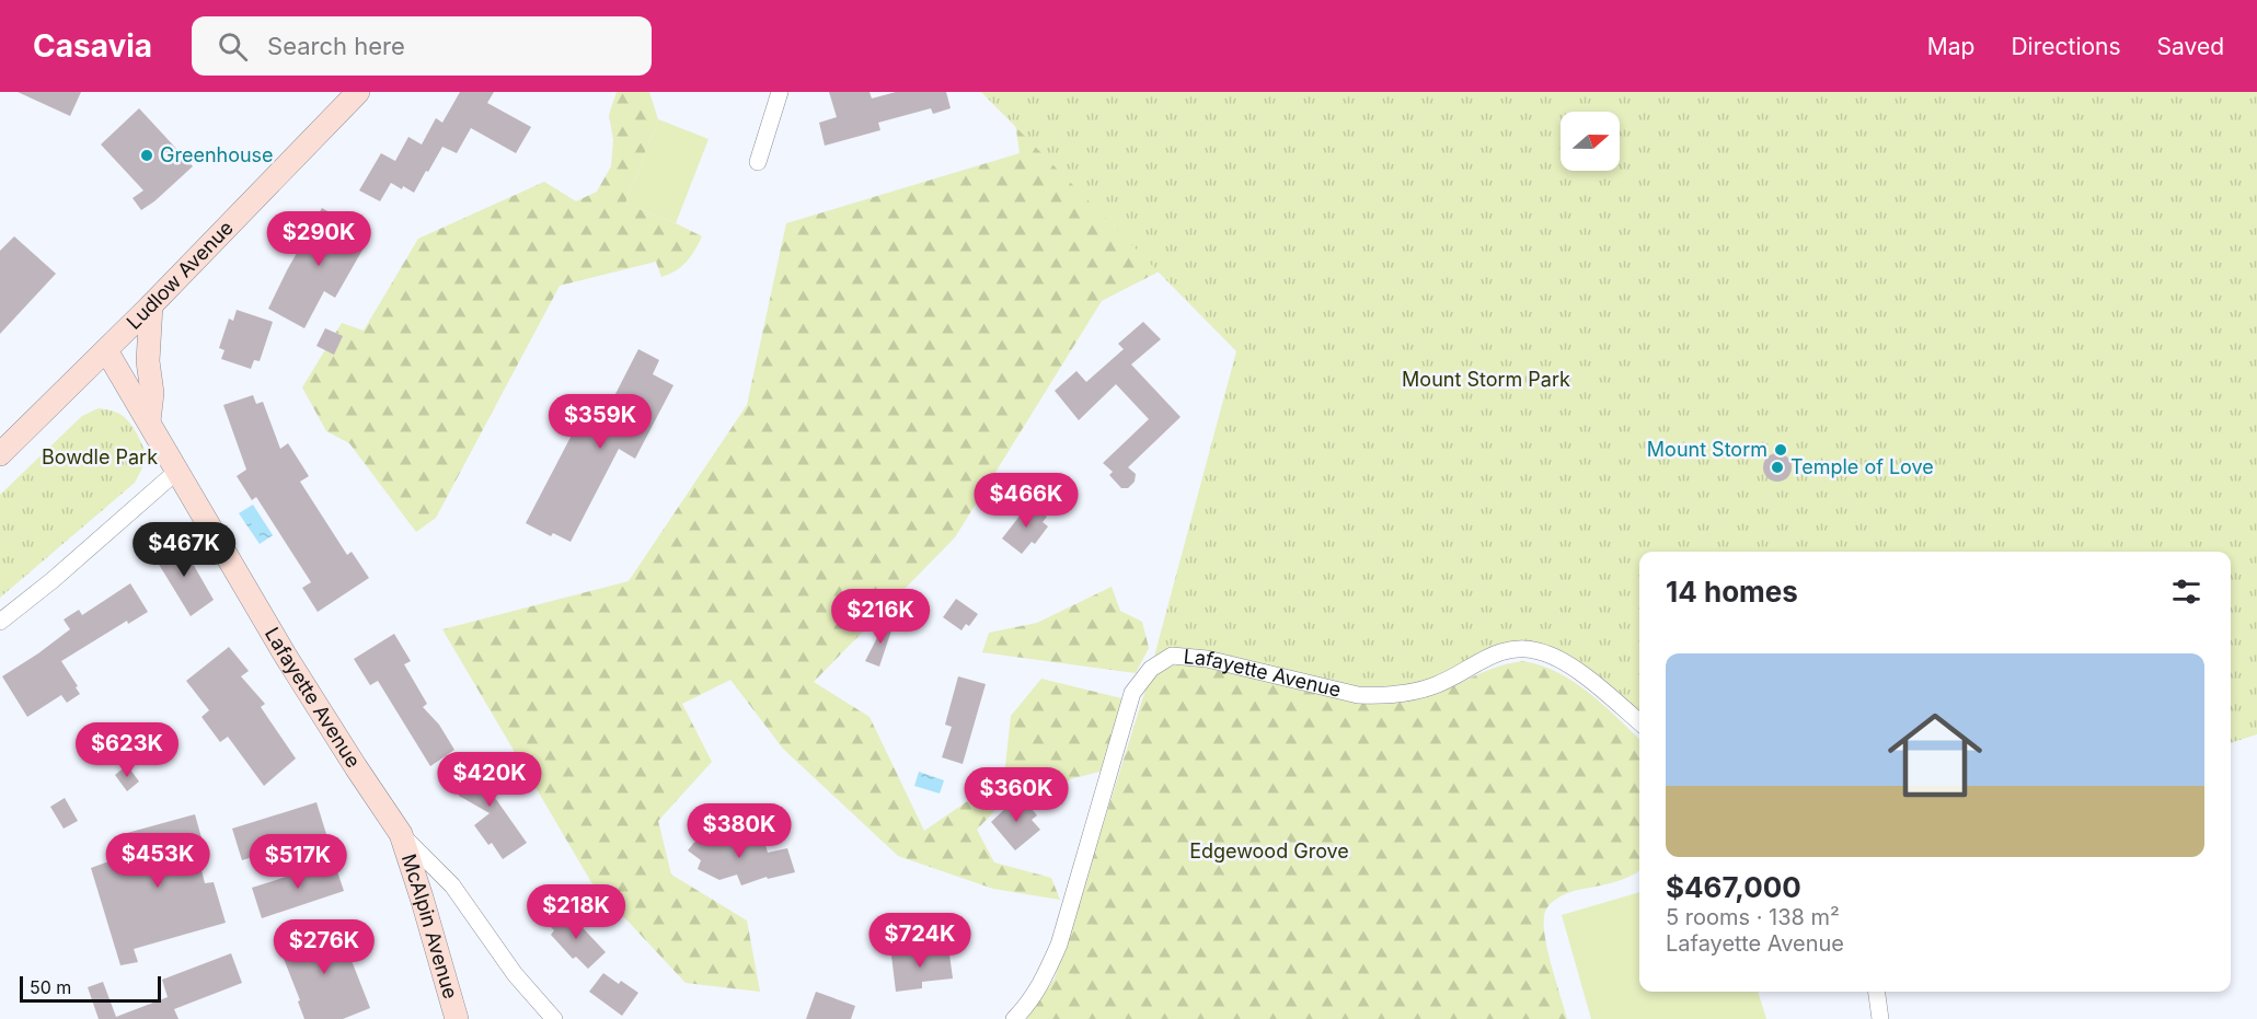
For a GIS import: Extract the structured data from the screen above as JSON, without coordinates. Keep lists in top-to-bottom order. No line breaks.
{"streets":{"street":["Ludlow Avenue","Lafayette Avenue","McAlpin Avenue"]},"crossings":[["Ludlow Avenue","Lafayette Avenue"],["Lafayette Avenue","McAlpin Avenue"]],"parks":["Mount Storm Park","Bowdle Park","Edgewood Grove"],"places":["Greenhouse","Mount Storm","Temple of Love"],"scale_bar":"50 m","north":"right","page":{"header":"Casavia","search":"Search here","nav":["Map","Directions","Saved"],"price":["$290K","$359K","$466K","$467K","$216K","$623K","$420K","$360K","$380K","$453K","$517K","$218K","$724K","$276K"],"heading":"14 homes","list":[{"name":"$467,000","note":"5 rooms · 138 m² · Lafayette Avenue"}],"scale":"50 m"}}
